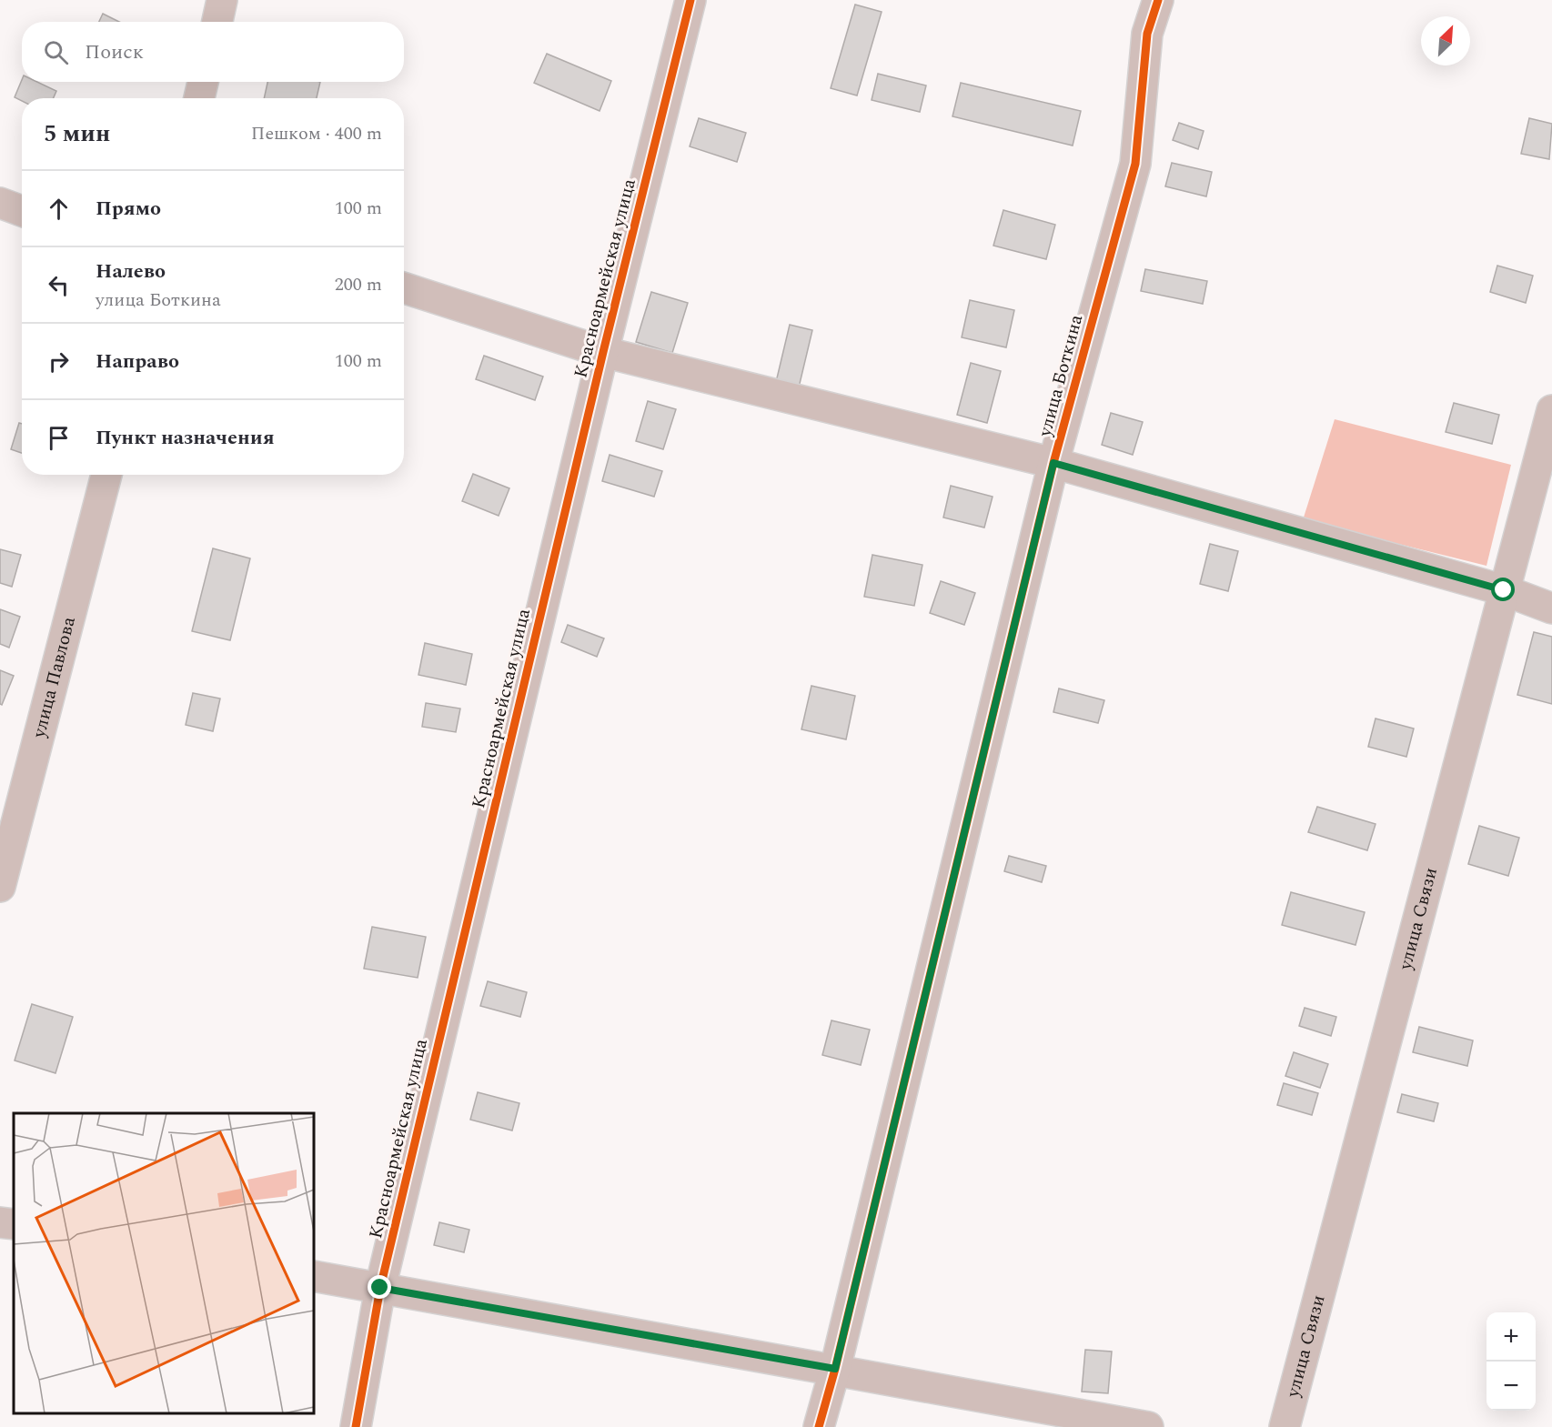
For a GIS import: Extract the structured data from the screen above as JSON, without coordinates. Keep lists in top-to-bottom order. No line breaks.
{"streets":{"street":["Красноармейская улица","улица Боткина","улица Павлова","улица Связи"]},"north":"top right","page":{"search":"Поиск","heading":["5 мин","Пешком · 400 m"],"list":[["Прямо","100 m"],["Налево","улица Боткина","200 m"],["Направо","100 m"],"Пункт назначения"],"map_buttons":["+","−"]}}
